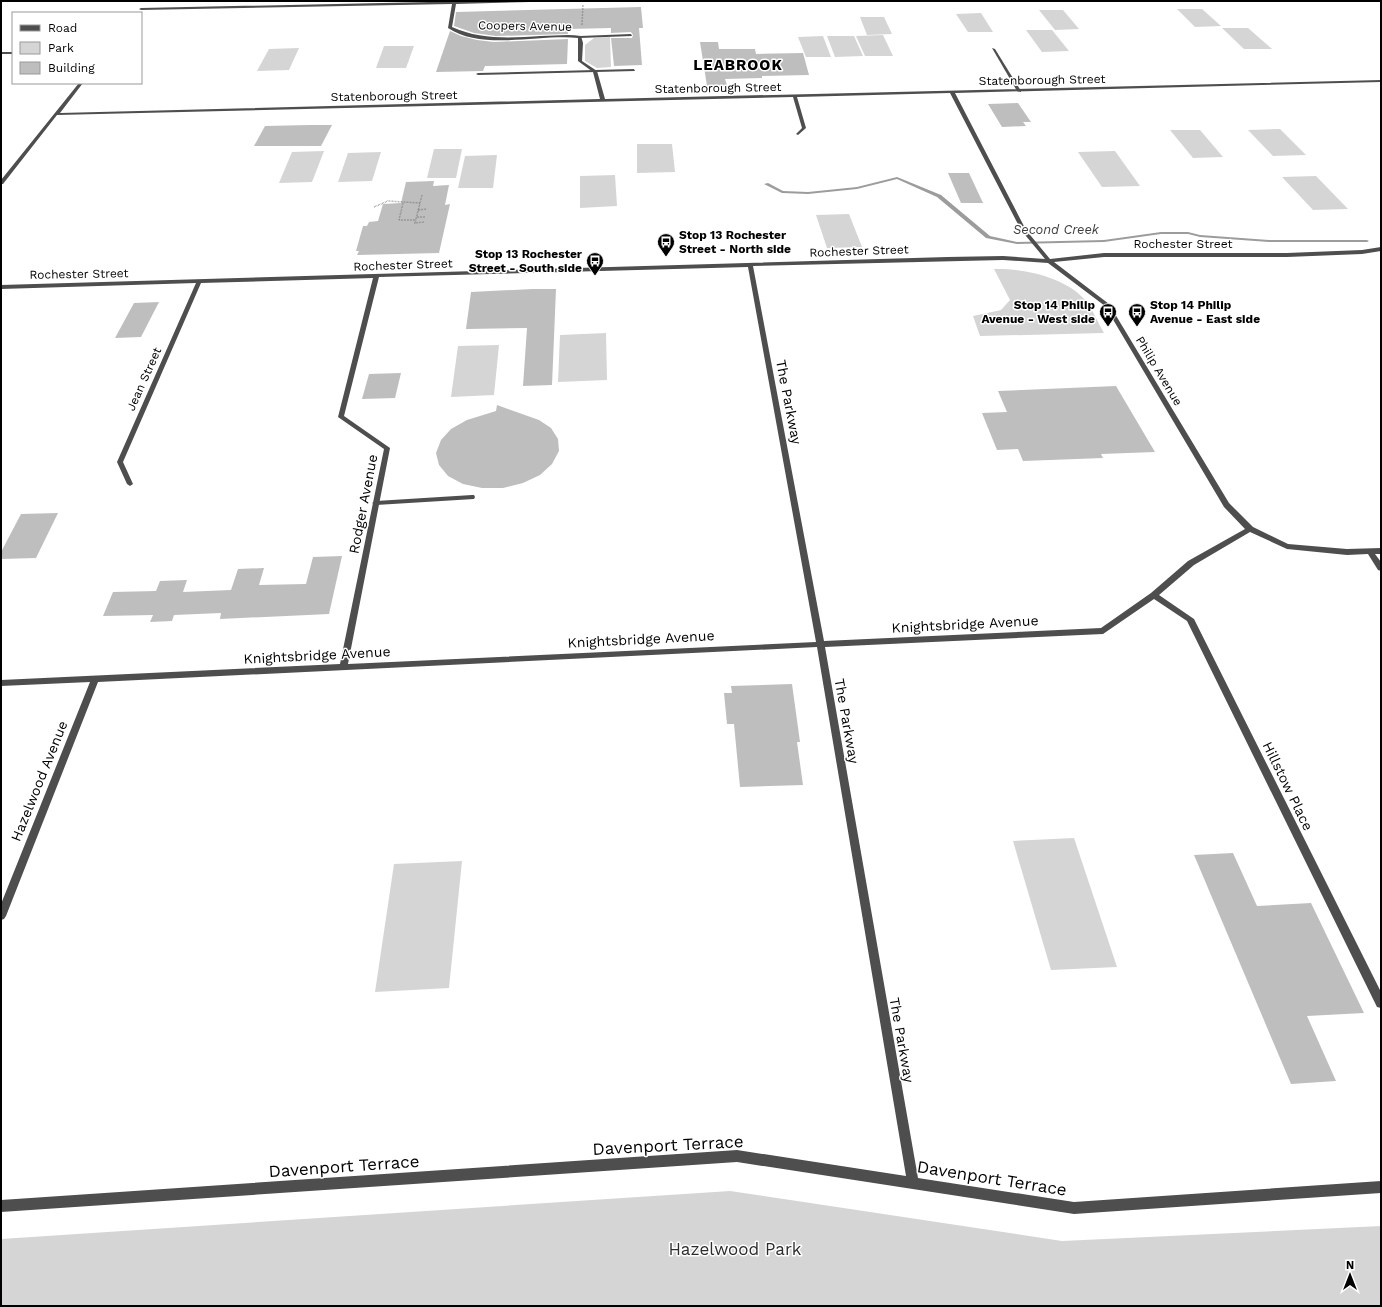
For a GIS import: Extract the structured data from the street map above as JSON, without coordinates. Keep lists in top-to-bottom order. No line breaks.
{"streets":{"street":["Coopers Avenue","Statenborough Street","Rochester Street","Philip Avenue","Jean Street","The Parkway","Rodger Avenue","Knightsbridge Avenue","Hazelwood Avenue","Hillstow Place","Davenport Terrace"]},"crossings":[["Statenborough Street","Philip Avenue"],["Rochester Street","Philip Avenue"],["Rochester Street","Jean Street"],["Rochester Street","The Parkway"],["Rochester Street","Rodger Avenue"],["Philip Avenue","Knightsbridge Avenue"],["The Parkway","Knightsbridge Avenue"],["The Parkway","Davenport Terrace"],["Rodger Avenue","Knightsbridge Avenue"],["Knightsbridge Avenue","Hazelwood Avenue"],["Knightsbridge Avenue","Hillstow Place"]],"districts":["LEABROOK"],"water":["Second Creek"],"parks":["Hazelwood Park"],"places":{"bus stop":["Stop 13 Rochester Street - North side","Stop 13 Rochester Street - South side","Stop 14 Philip Avenue - West side","Stop 14 Philip Avenue - East side"]},"legend":["Road","Park","Building"],"north":"top"}
